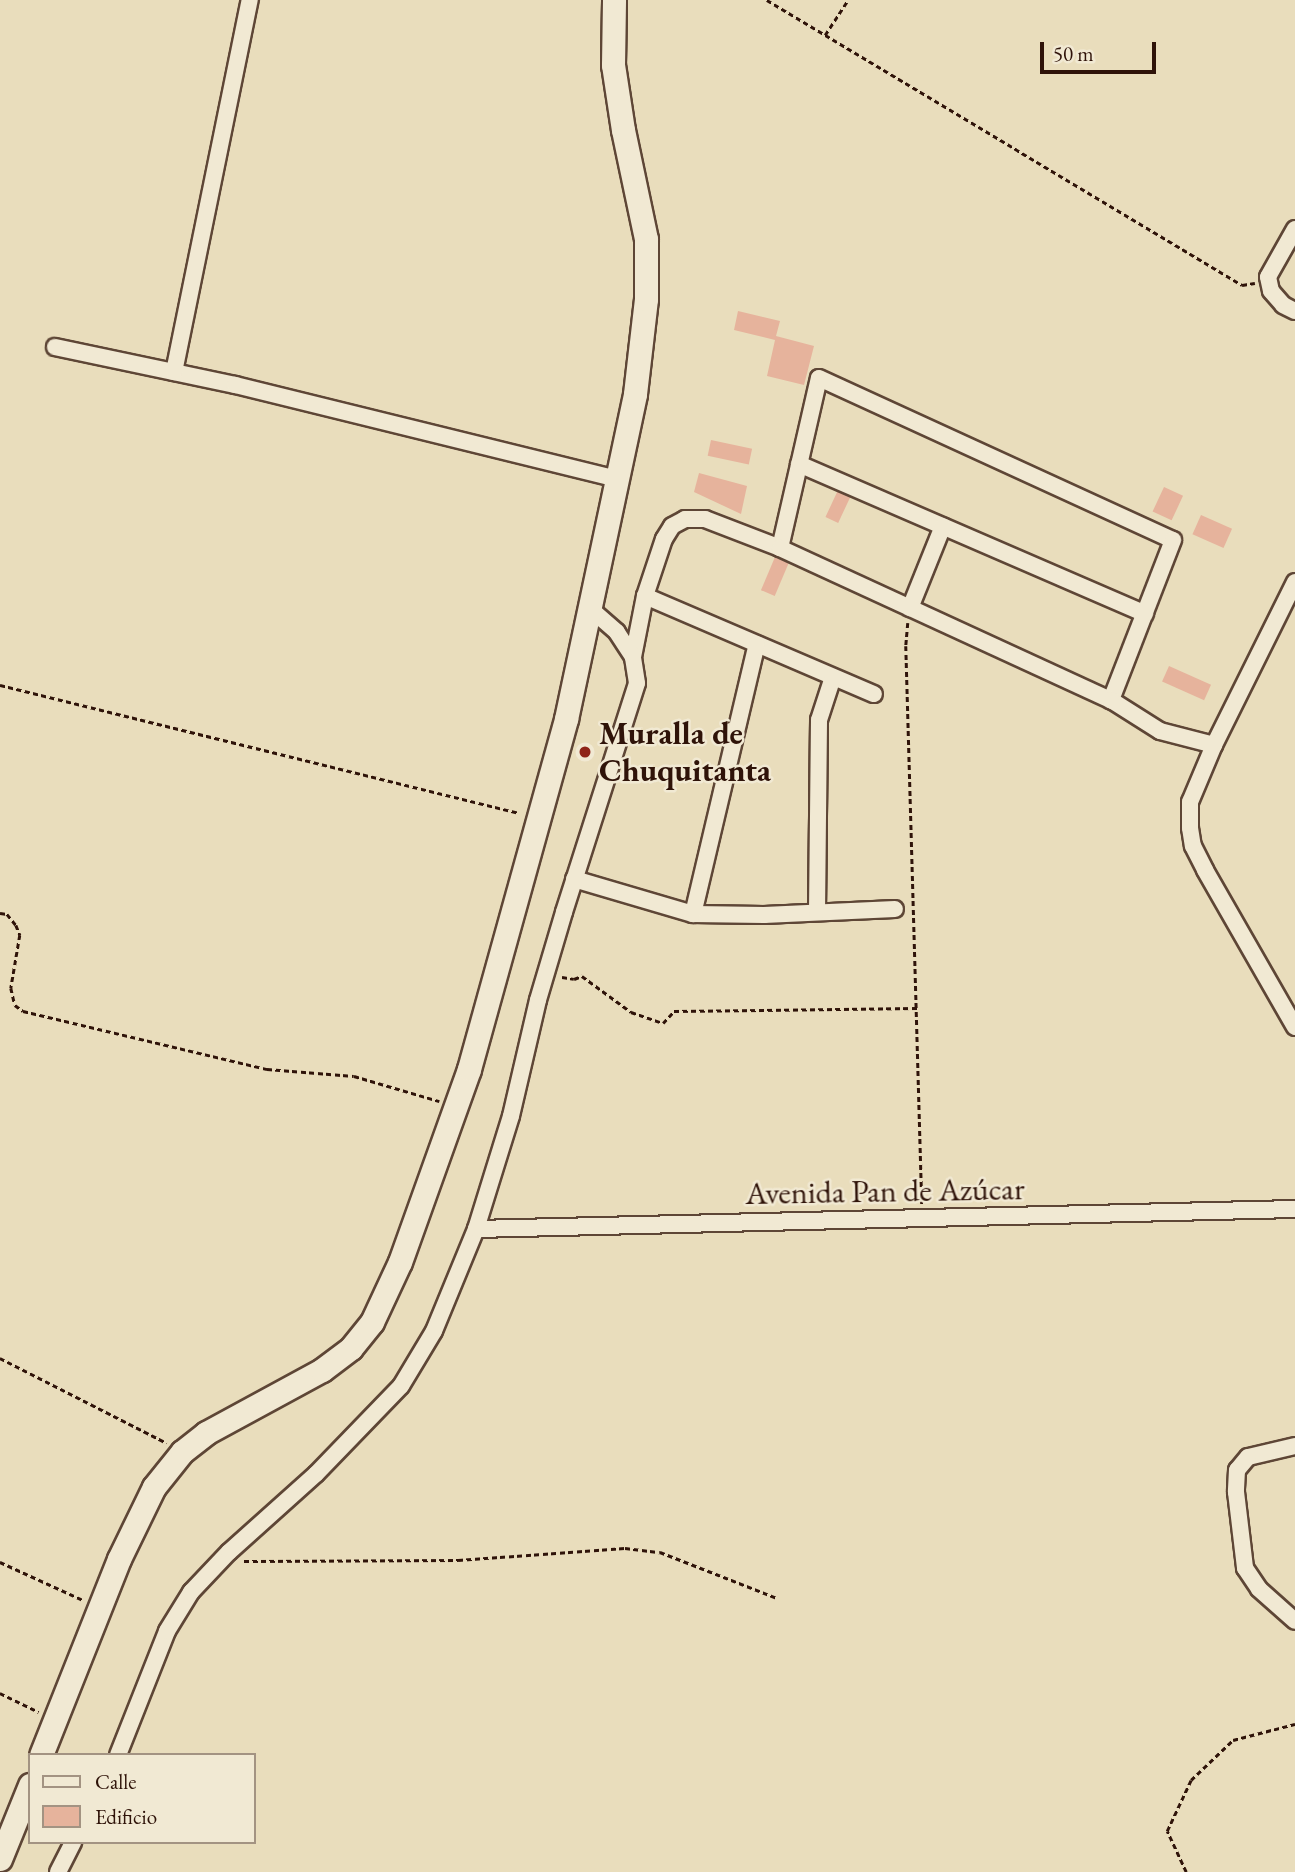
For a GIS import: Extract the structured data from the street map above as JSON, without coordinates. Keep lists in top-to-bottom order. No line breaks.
{"streets":{"street":["Avenida Pan de Azúcar"]},"places":["Muralla de Chuquitanta"],"legend":["Calle","Edificio"],"scale_bar":"50 m"}
